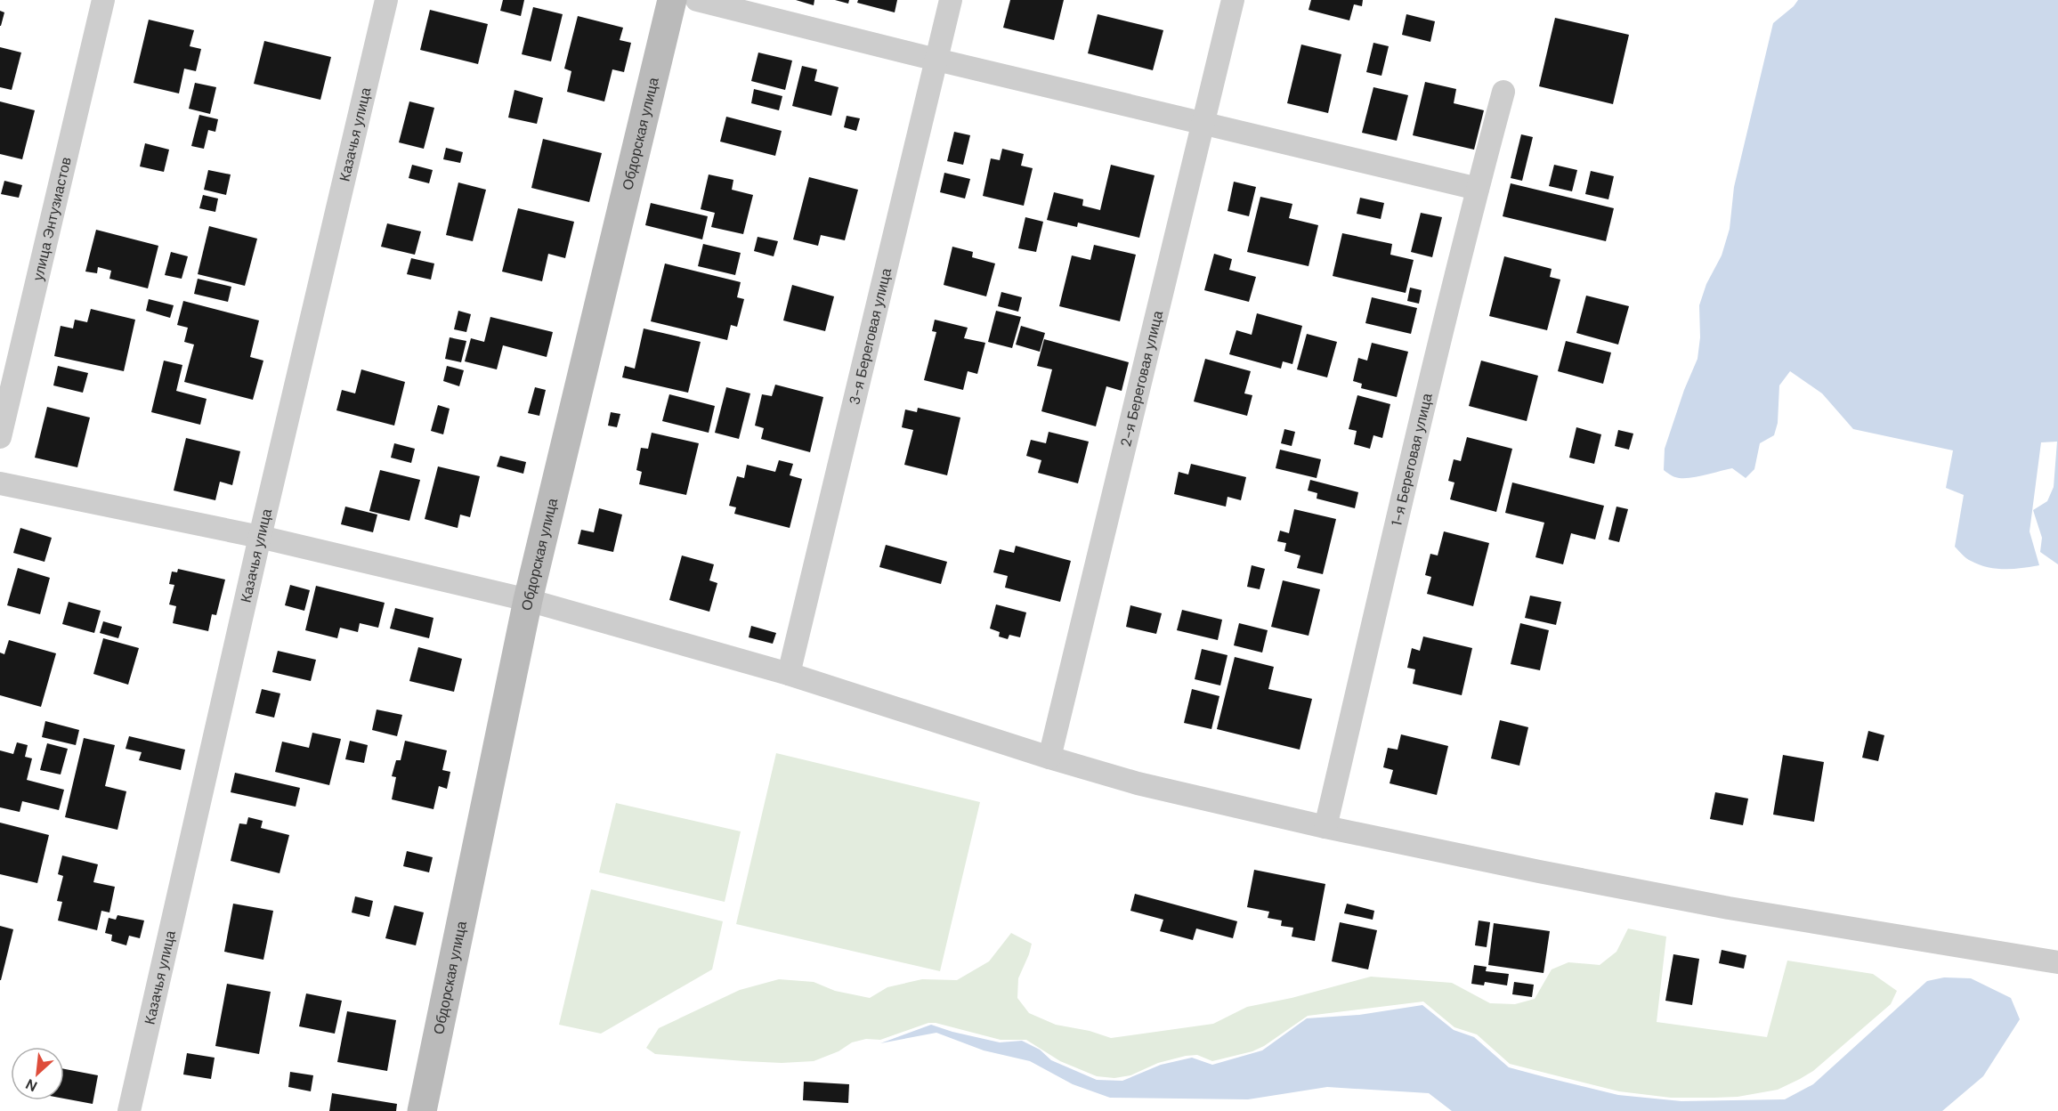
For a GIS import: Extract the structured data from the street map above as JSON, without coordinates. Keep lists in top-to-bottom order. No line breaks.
{"streets":{"street":["Обдорская улица","Казачья улица","улица Энтузиастов","3-я Береговая улица","2-я Береговая улица","1-я Береговая улица"]},"north":"bottom left"}
